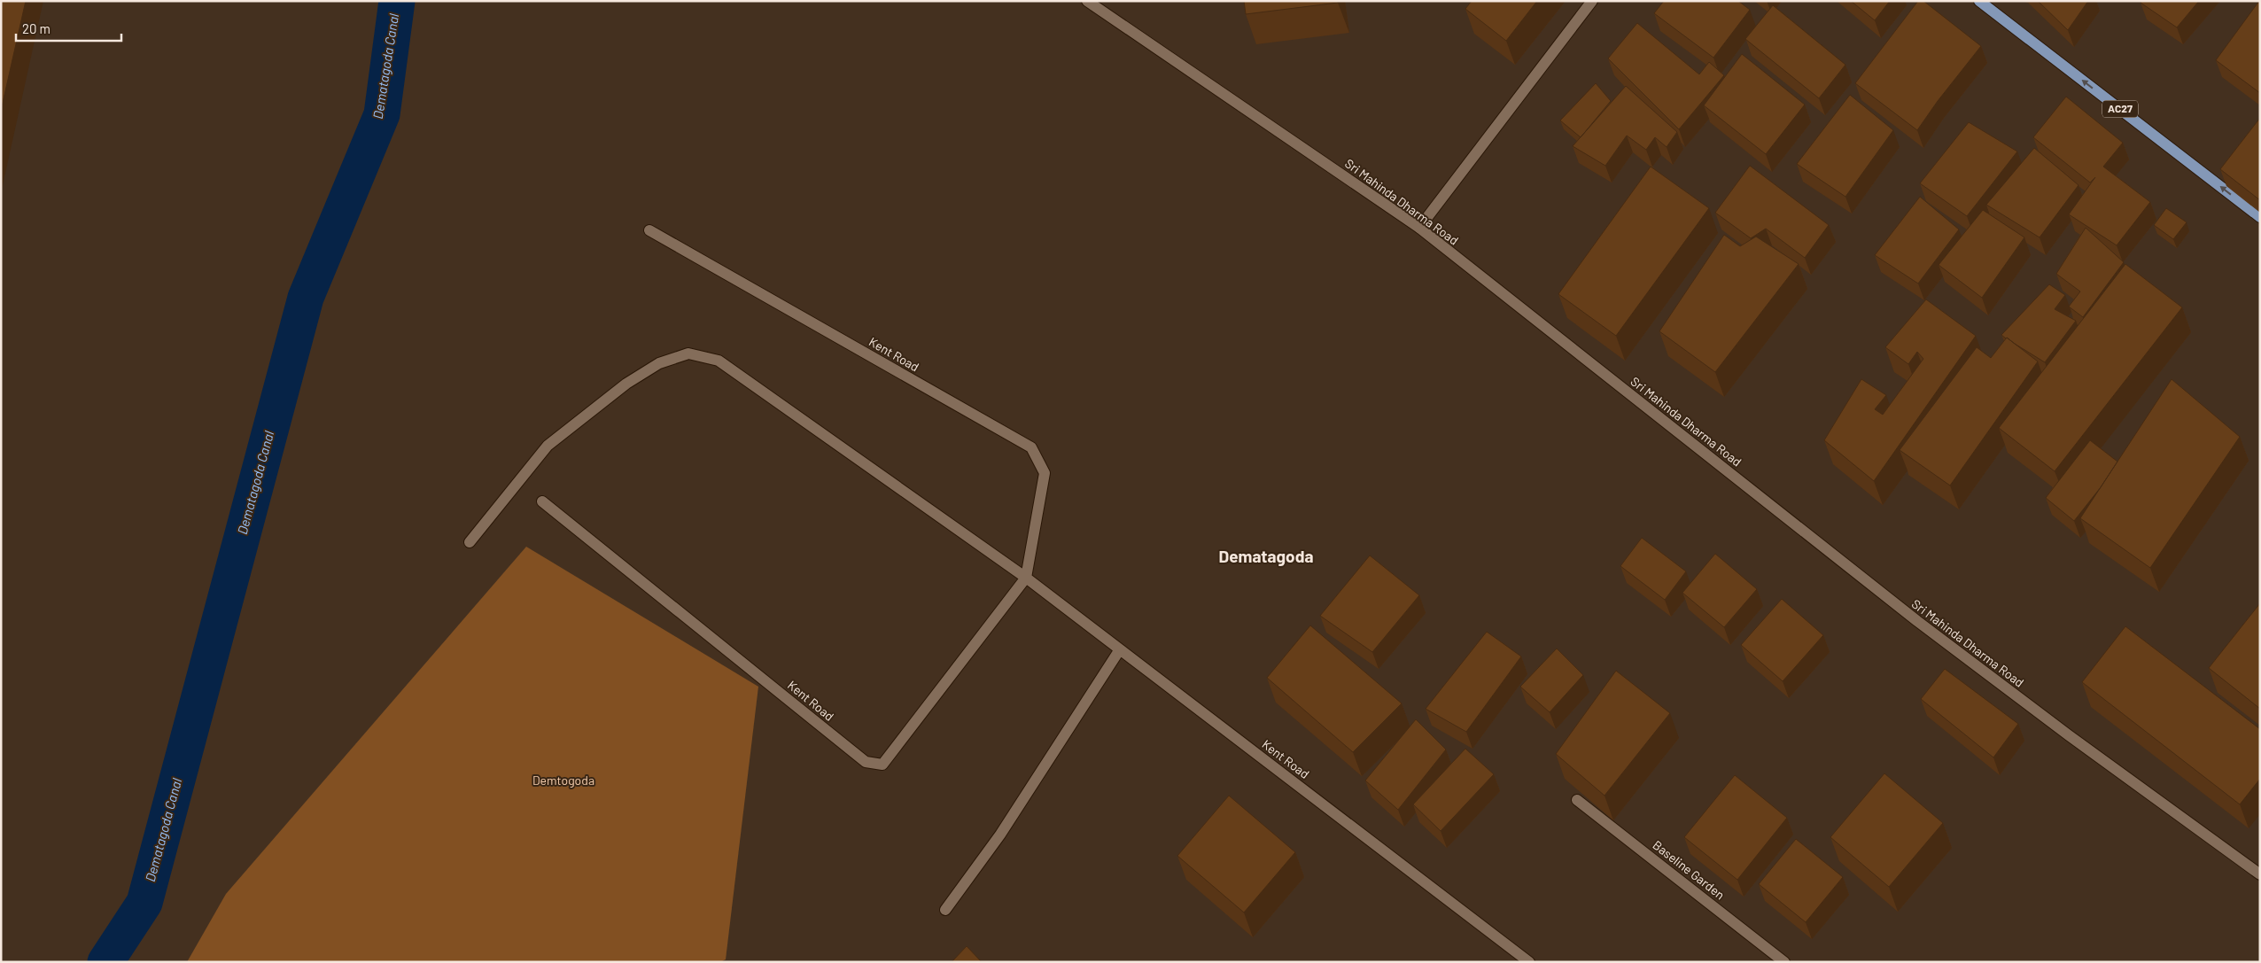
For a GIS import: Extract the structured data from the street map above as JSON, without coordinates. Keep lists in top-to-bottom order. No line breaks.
{"streets":{"main road":["AC27"],"street":["Sri Mahinda Dharma Road","Kent Road","Baseline Garden"]},"districts":["Dematagoda"],"water":["Dematagoda Canal"],"parks":["Demtogoda"],"scale_bar":"20 m"}
